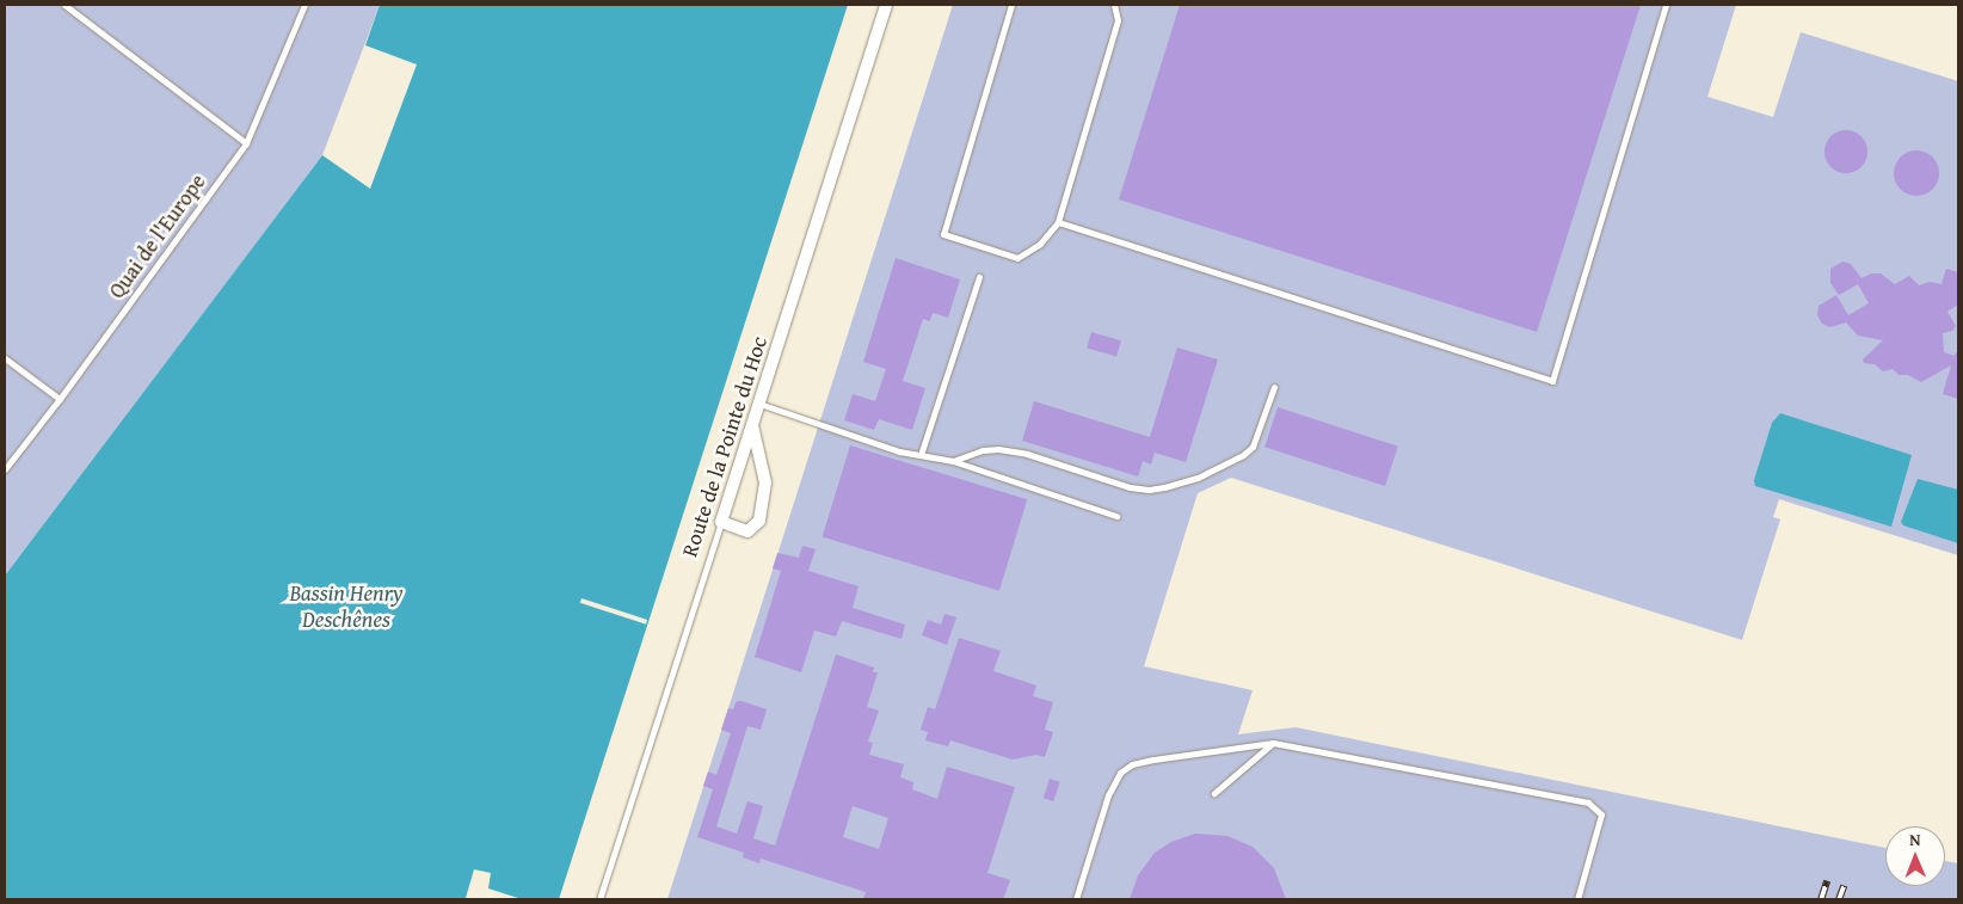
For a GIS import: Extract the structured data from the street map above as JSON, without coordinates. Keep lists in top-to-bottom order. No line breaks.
{"streets":{"street":["Route de la Pointe du Hoc"],"lane":["Quai de l'Europe"]},"water":["Bassin Henry Deschênes"],"north":"top"}
